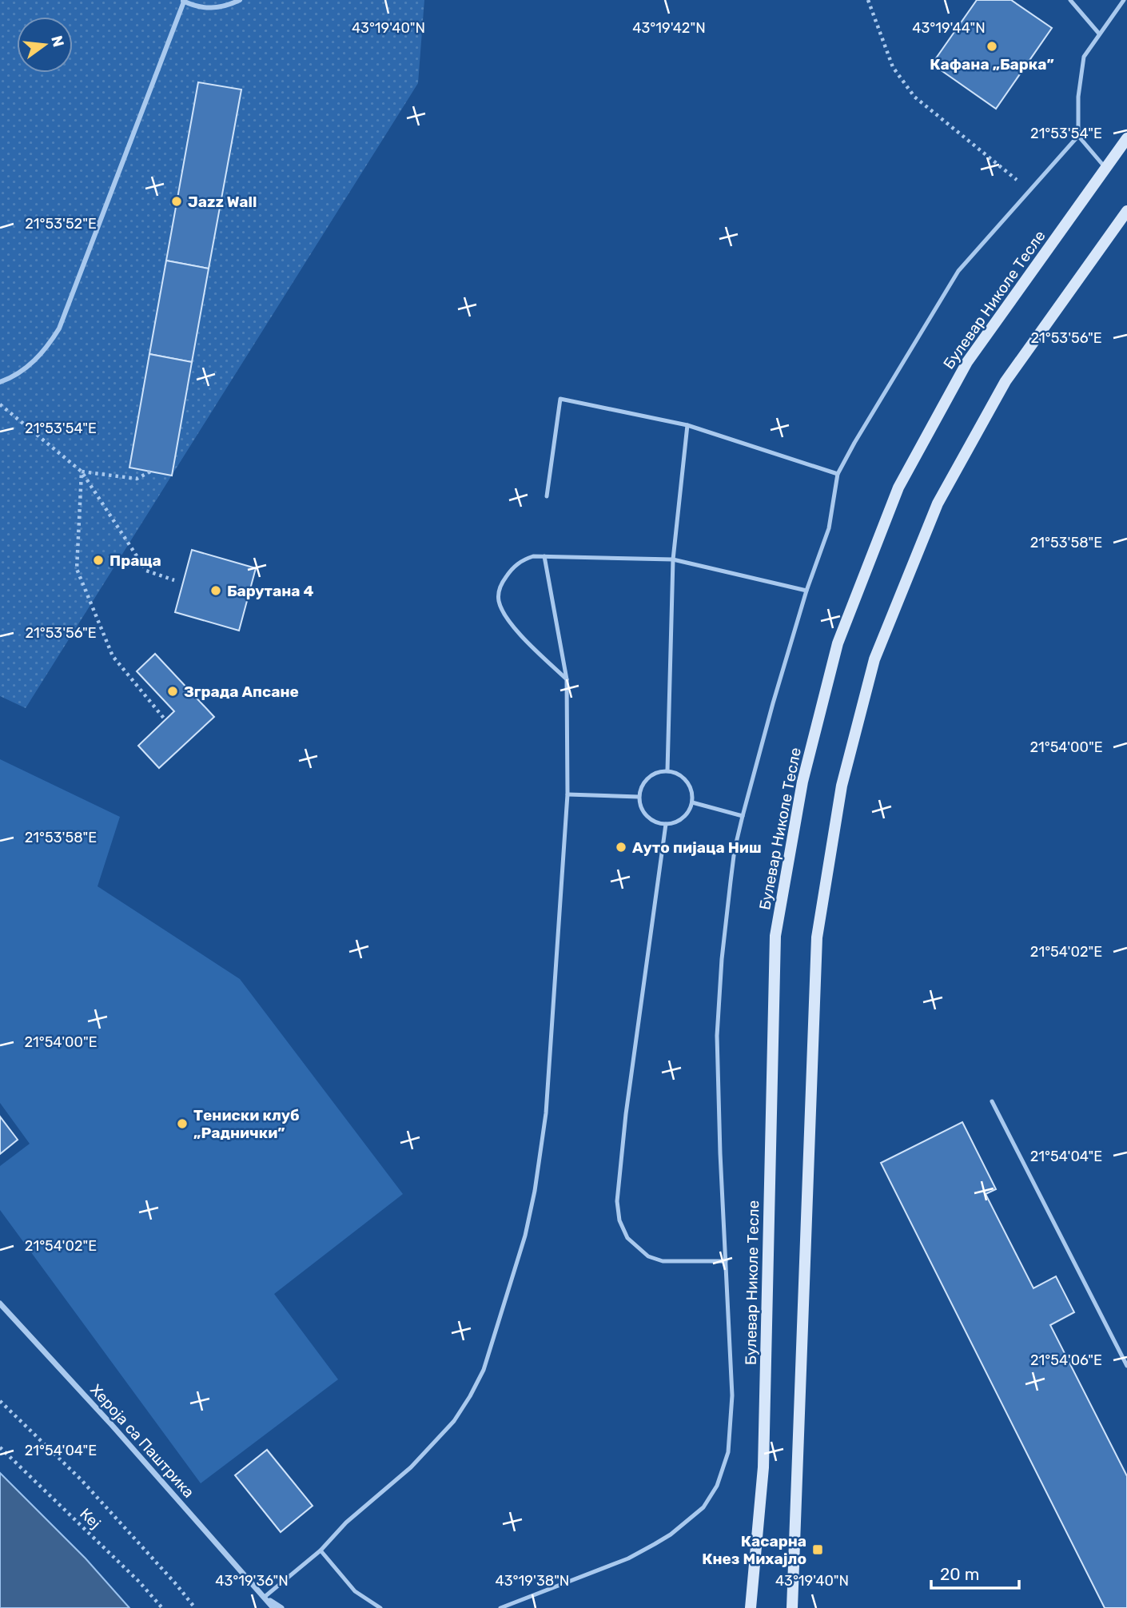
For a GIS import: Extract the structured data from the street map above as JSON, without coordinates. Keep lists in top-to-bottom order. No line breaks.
{"streets":{"main road":["Булевар Николе Тесле"],"street":["Хероја са Паштрика"],"path":["Кеј"]},"places":{"other":["Кафана „Барка”","Jazz Wall","Праща","Барутана 4","Зграда Апсане","Ауто пијаца Ниш","Тениски клуб „Раднички”"],"transit":["Касарна Кнез Михајло"]},"scale_bar":"20 m","north":"right","coordinates":["43°19'40\"N","43°19'42\"N","43°19'44\"N","21°53'54\"E","21°53'52\"E","21°53'56\"E","21°53'58\"E","21°54'00\"E","21°54'02\"E","21°54'04\"E","21°54'06\"E","43°19'36\"N","43°19'38\"N"]}
